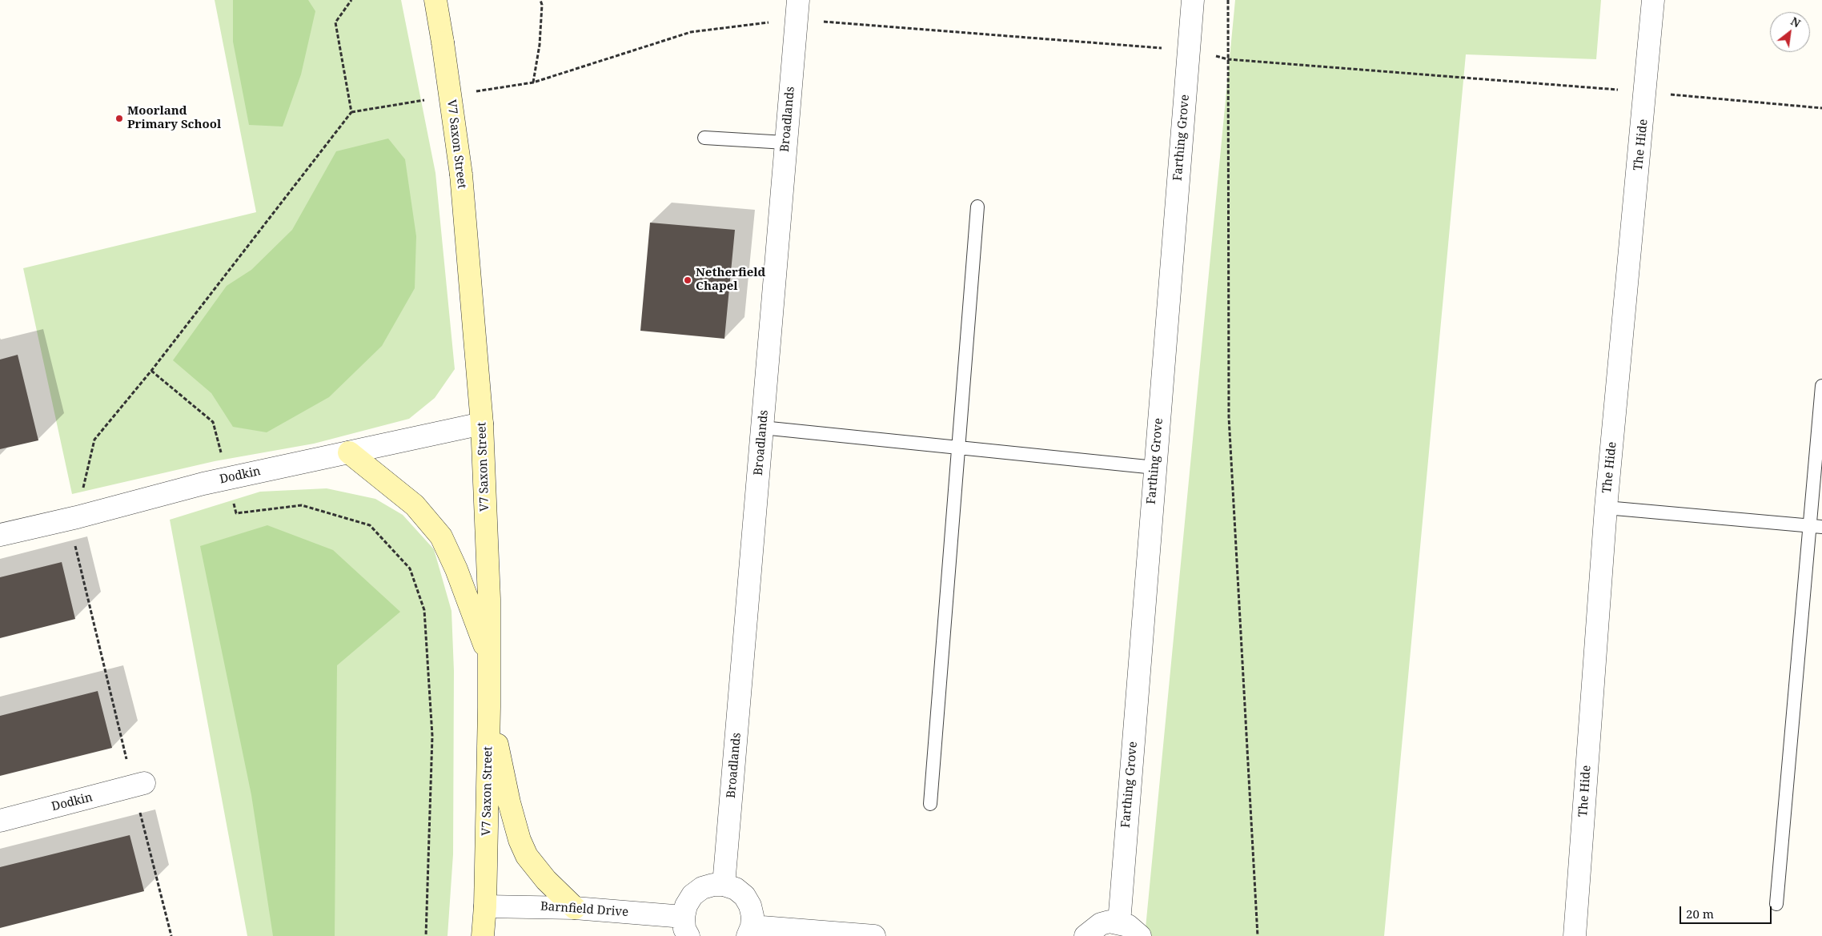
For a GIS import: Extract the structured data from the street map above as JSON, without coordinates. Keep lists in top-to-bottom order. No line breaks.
{"streets":{"main road":["V7 Saxon Street"],"street":["Broadlands","Farthing Grove","The Hide","Dodkin","Barnfield Drive"]},"crossings":[["V7 Saxon Street","Dodkin"],["V7 Saxon Street","Barnfield Drive"]],"places":["Moorland Primary School","Netherfield Chapel"],"scale_bar":"20 m","north":"top right"}
